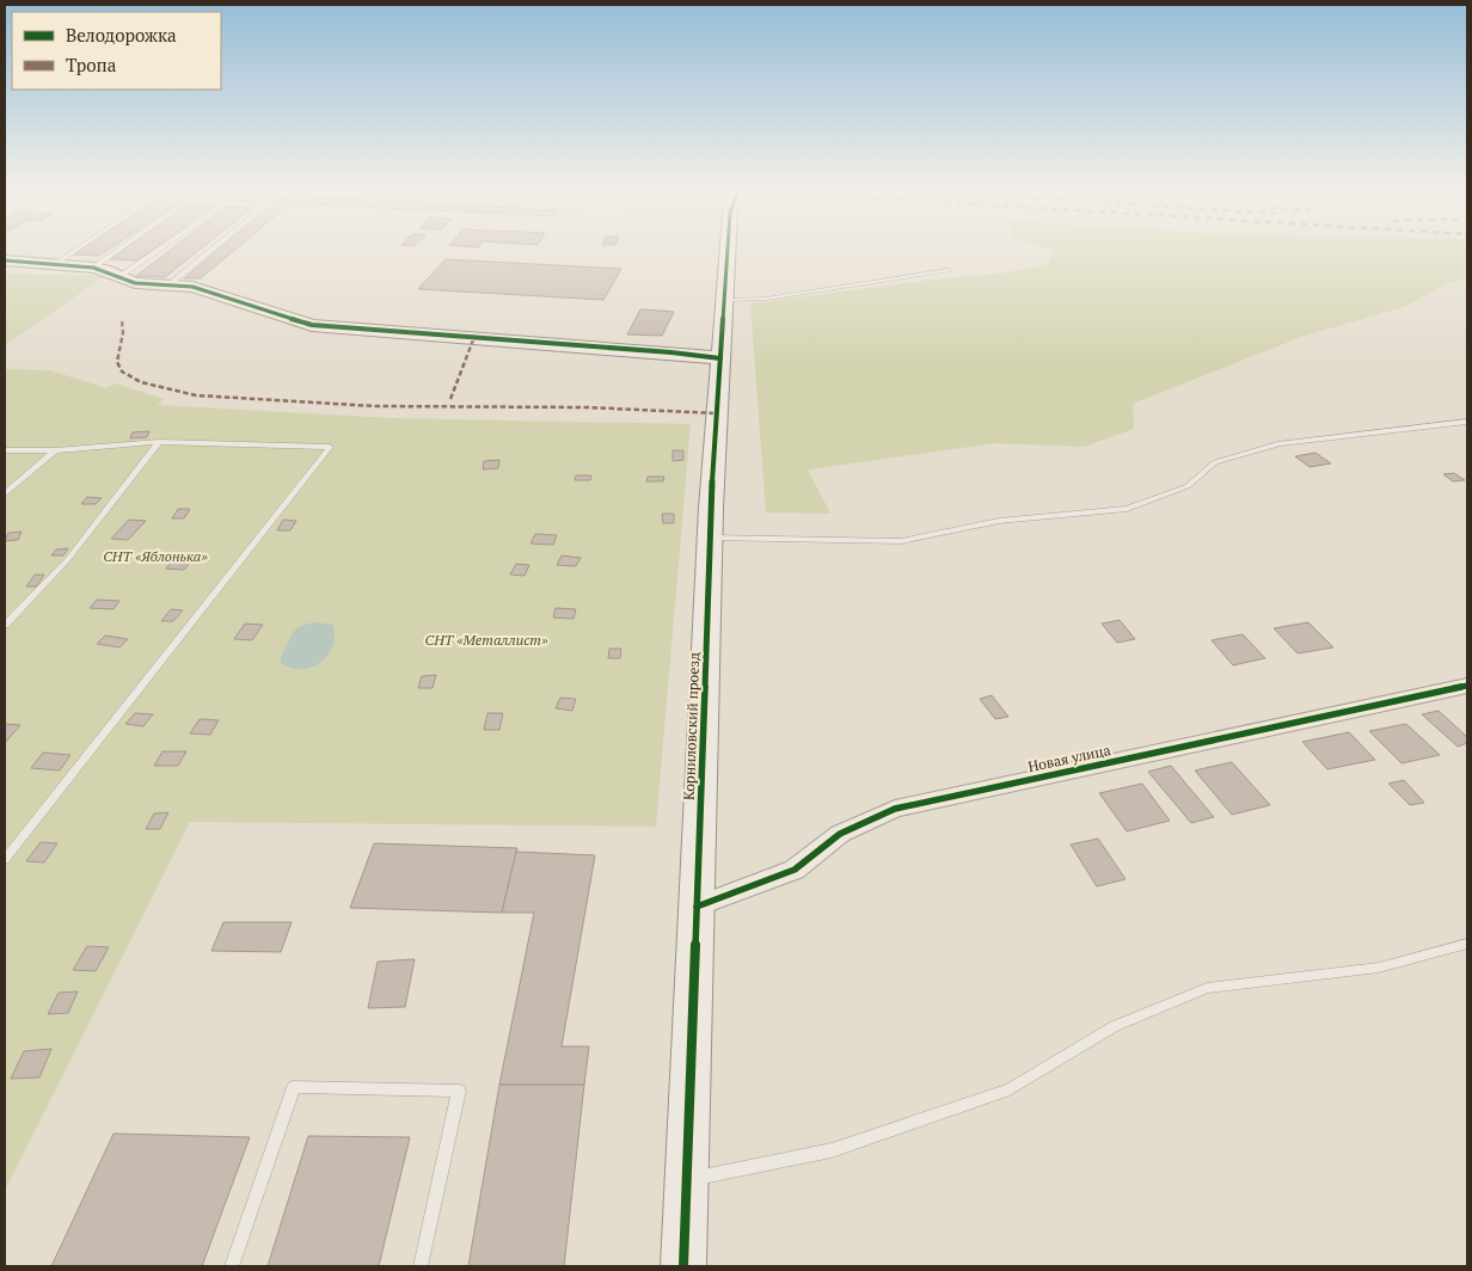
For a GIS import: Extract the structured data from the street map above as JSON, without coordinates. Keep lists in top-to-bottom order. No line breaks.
{"streets":{"street":["Корниловский проезд","Новая улица"]},"crossings":[["Корниловский проезд","Новая улица"]],"parks":["СНТ «Яблонька»","СНТ «Металлист»"],"legend":["Велодорожка","Тропа"]}
